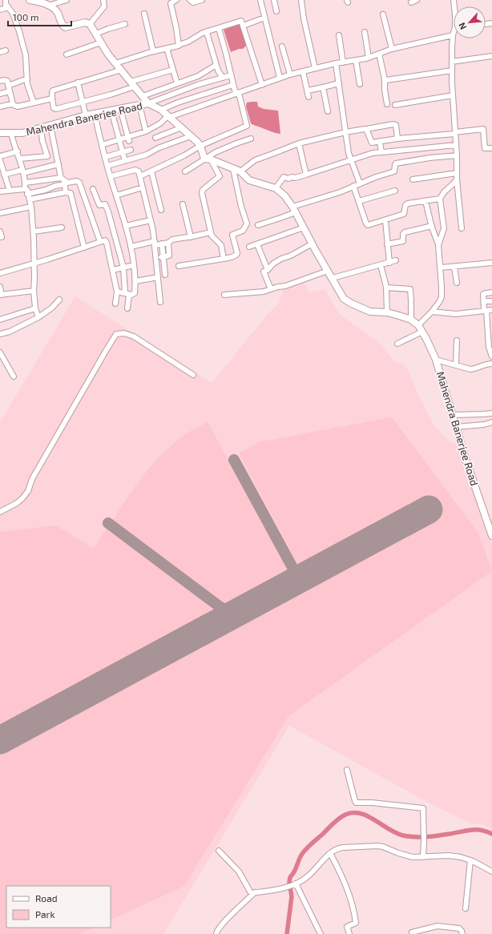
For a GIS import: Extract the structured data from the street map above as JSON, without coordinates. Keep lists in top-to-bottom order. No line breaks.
{"streets":{"street":["Mahendra Banerjee Road"]},"legend":["Road","Park"],"scale_bar":"100 m","north":"bottom left"}
